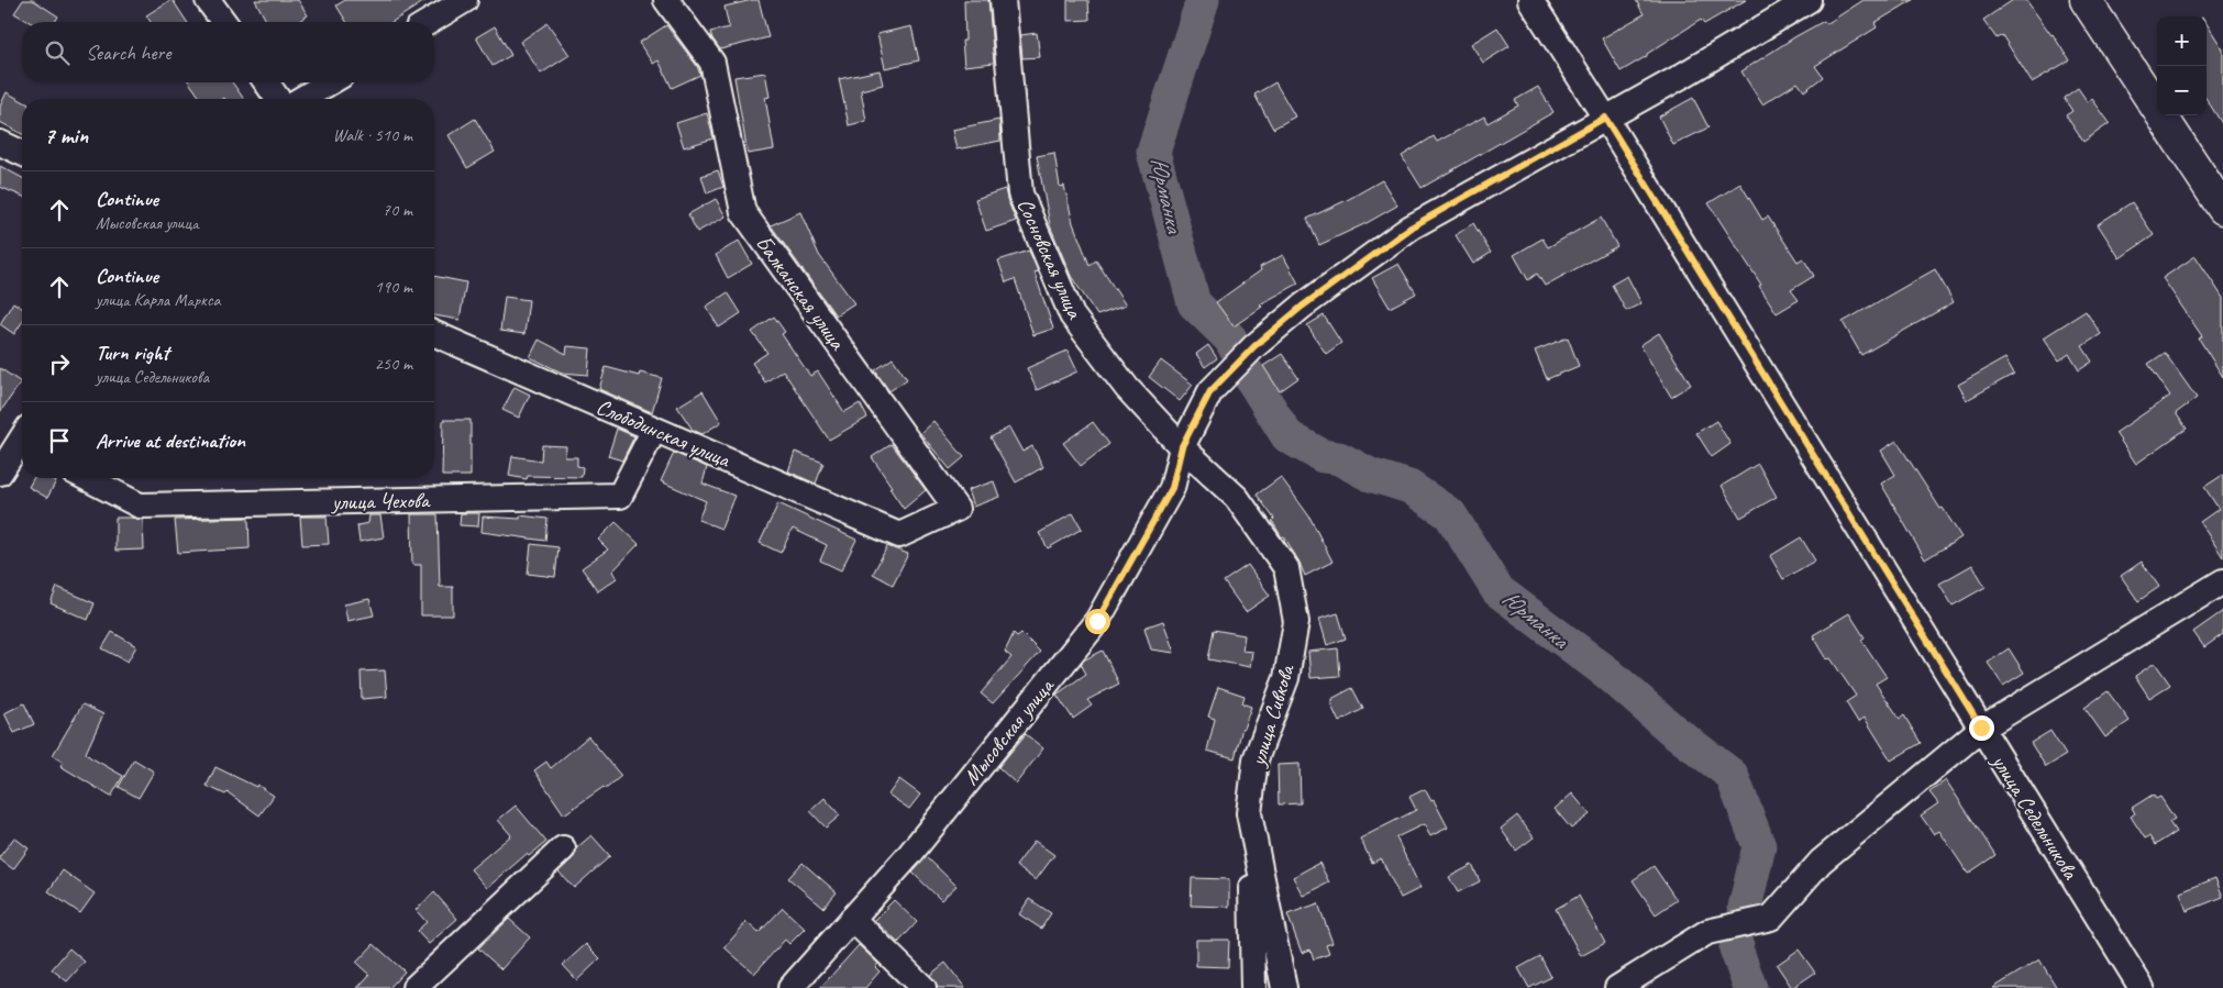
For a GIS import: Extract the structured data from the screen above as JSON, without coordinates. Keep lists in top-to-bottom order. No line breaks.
{"streets":{"street":["Сосновская улица","Балканская улица","Слободинская улица","улица Чехова","улица Сивкова","Мысовская улица","улица Седельникова"]},"crossings":[["Сосновская улица","улица Сивкова"],["Сосновская улица","Мысовская улица"],["Балканская улица","Слободинская улица"],["Слободинская улица","улица Чехова"],["улица Сивкова","Мысовская улица"],["Мысовская улица","улица Седельникова"]],"water":["Юрманка"],"page":{"map_buttons":["+","−"],"search":"Search here","heading":["7 min","Walk · 510 m"],"list":[["Continue","Мысовская улица","70 m"],["Continue","улица Карла Маркса","190 m"],["Turn right","улица Седельникова","250 m"],"Arrive at destination"]}}
